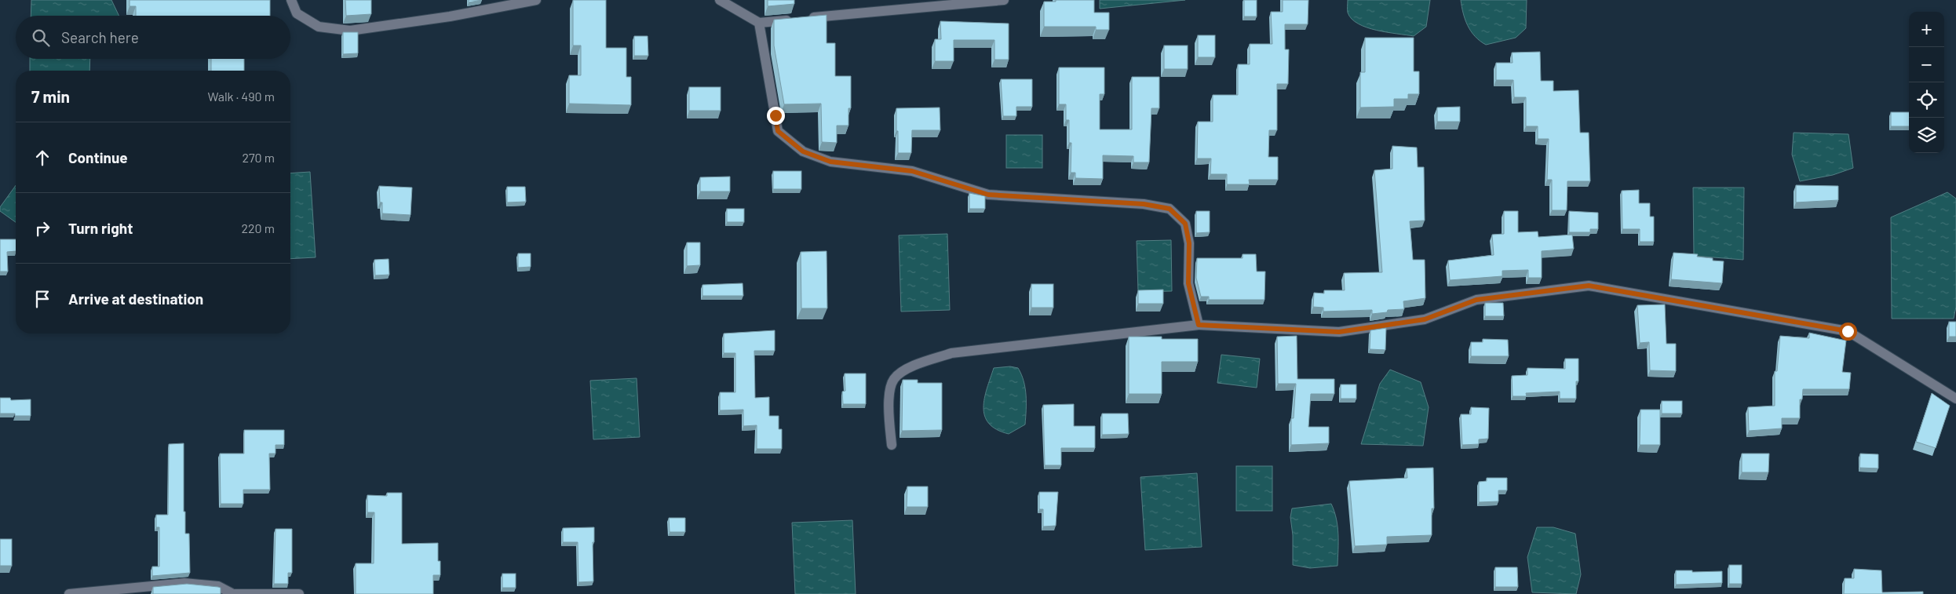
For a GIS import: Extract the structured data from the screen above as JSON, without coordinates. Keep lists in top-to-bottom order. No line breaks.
{"page":{"map_buttons":["+","−"],"search":"Search here","heading":["7 min","Walk · 490 m"],"list":[["Continue","270 m"],["Turn right","220 m"],"Arrive at destination"]}}
